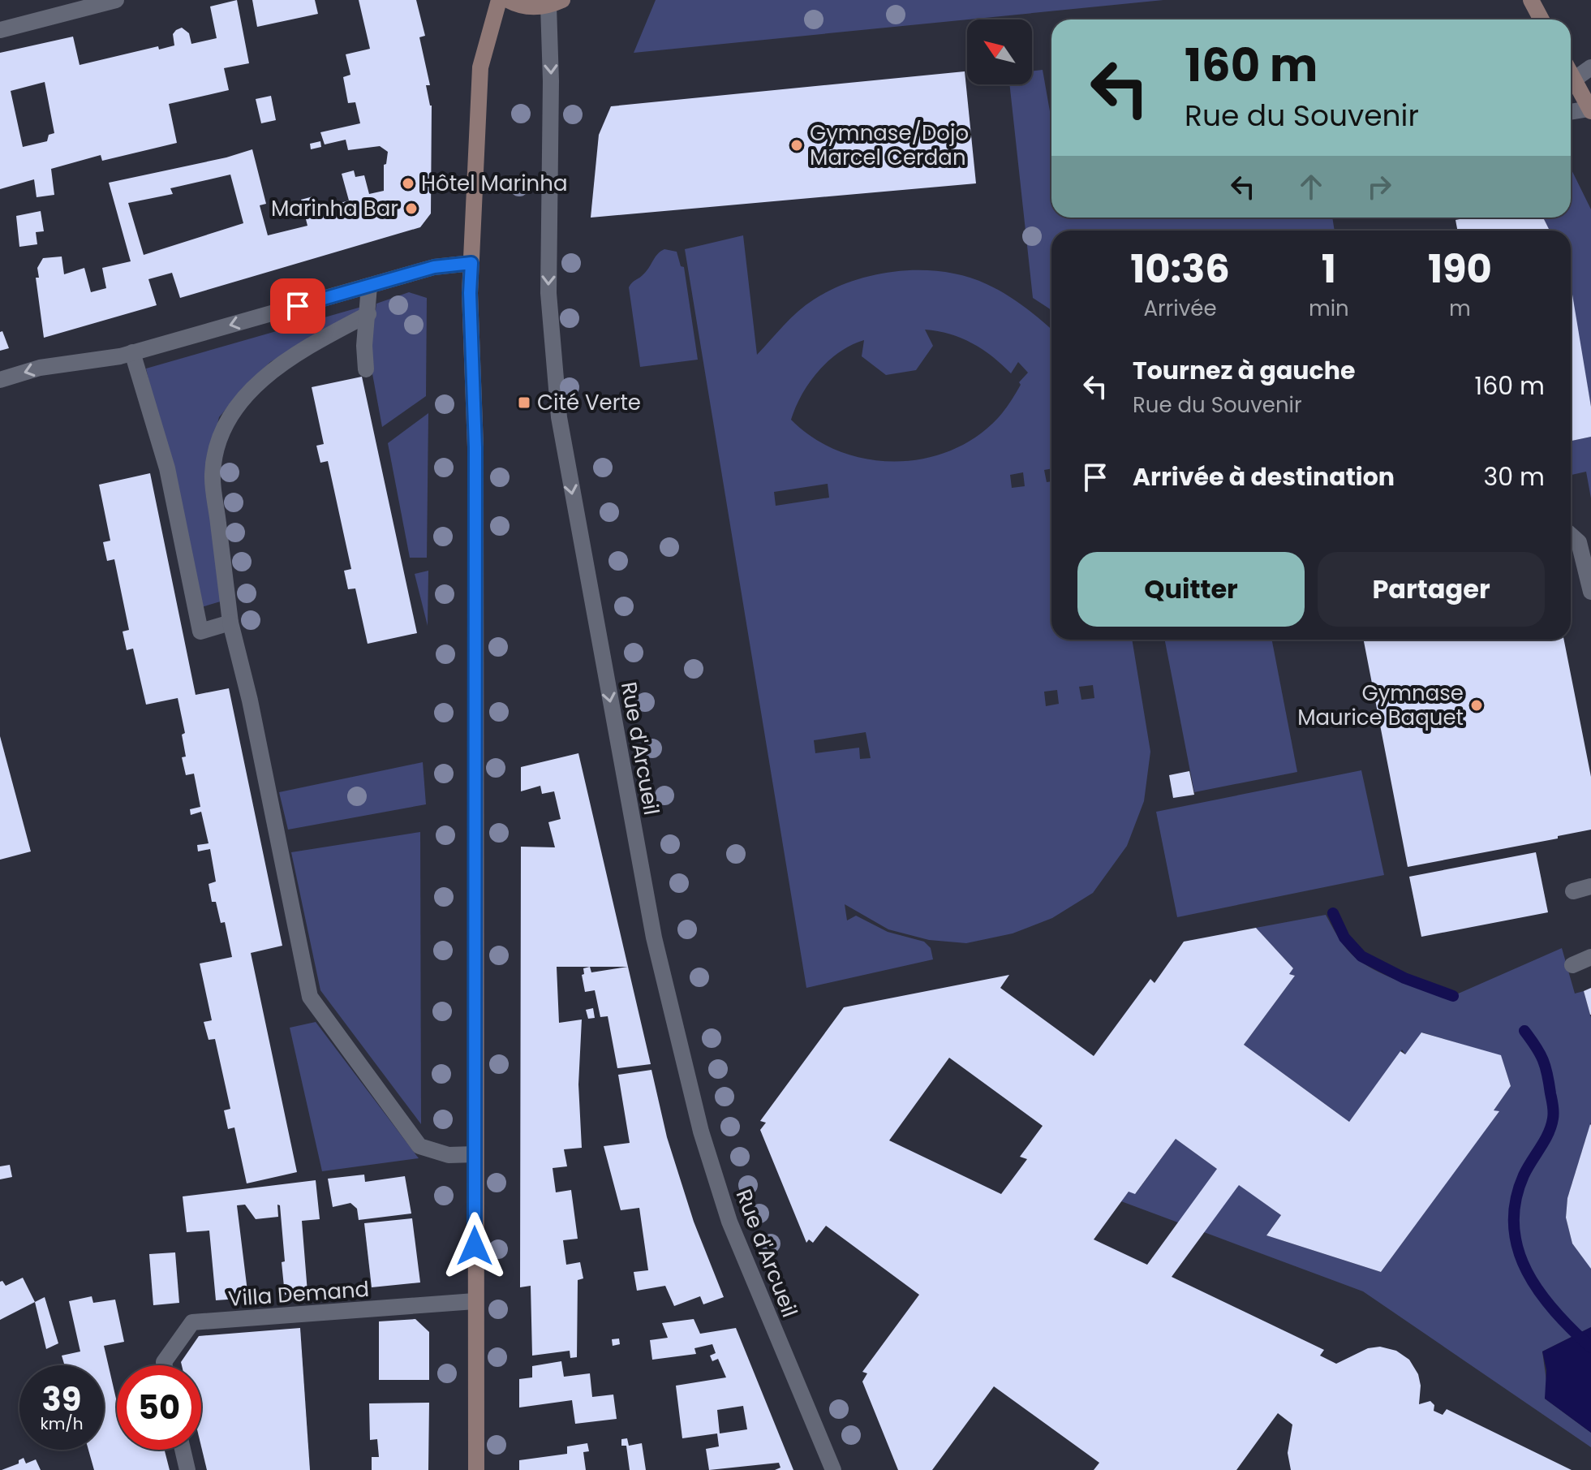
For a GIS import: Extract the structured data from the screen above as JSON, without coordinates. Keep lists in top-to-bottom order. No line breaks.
{"streets":{"street":["Rue d'Arcueil","Villa Demand"]},"one_way":["Rue d'Arcueil"],"places":{"other":["Gymnase/Dojo Marcel Cerdan","Hôtel Marinha","Marinha Bar","Gymnase Maurice Baquet"],"transit":["Cité Verte"]},"north":"top left","page":{"turn":["160 m","Rue du Souvenir"],"eta":["10:36","Arrivée","1","min","190","m"],"list":[{"name":"Tournez à gauche","note":"Rue du Souvenir","value":"160 m"},{"name":"Arrivée à destination","value":"30 m"}],"buttons":["Quitter","Partager"],"speed":"39 km/h","limit":"50"}}
